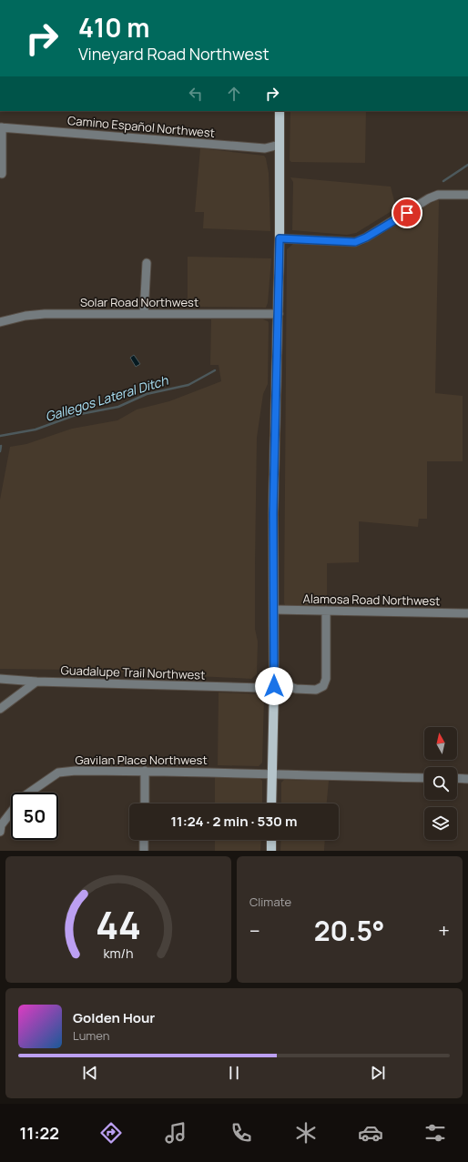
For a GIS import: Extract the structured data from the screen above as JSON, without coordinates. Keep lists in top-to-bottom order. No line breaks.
{"streets":{"street":["Camino Español Northwest","Solar Road Northwest","Alamosa Road Northwest","Guadalupe Trail Northwest","Gavilan Place Northwest"]},"crossings":[["Alamosa Road Northwest","Guadalupe Trail Northwest"]],"water":["Gallegos Lateral Ditch"],"north":"top","page":{"turn":["410 m","Vineyard Road Northwest"],"limit":"50","trip":"11:24 · 2 min · 530 m","tile":"Climate","heat":["−","20.5°","+"],"song":["Golden Hour","Lumen"],"tabs":"11:22","gauge":["44","km/h"]}}
